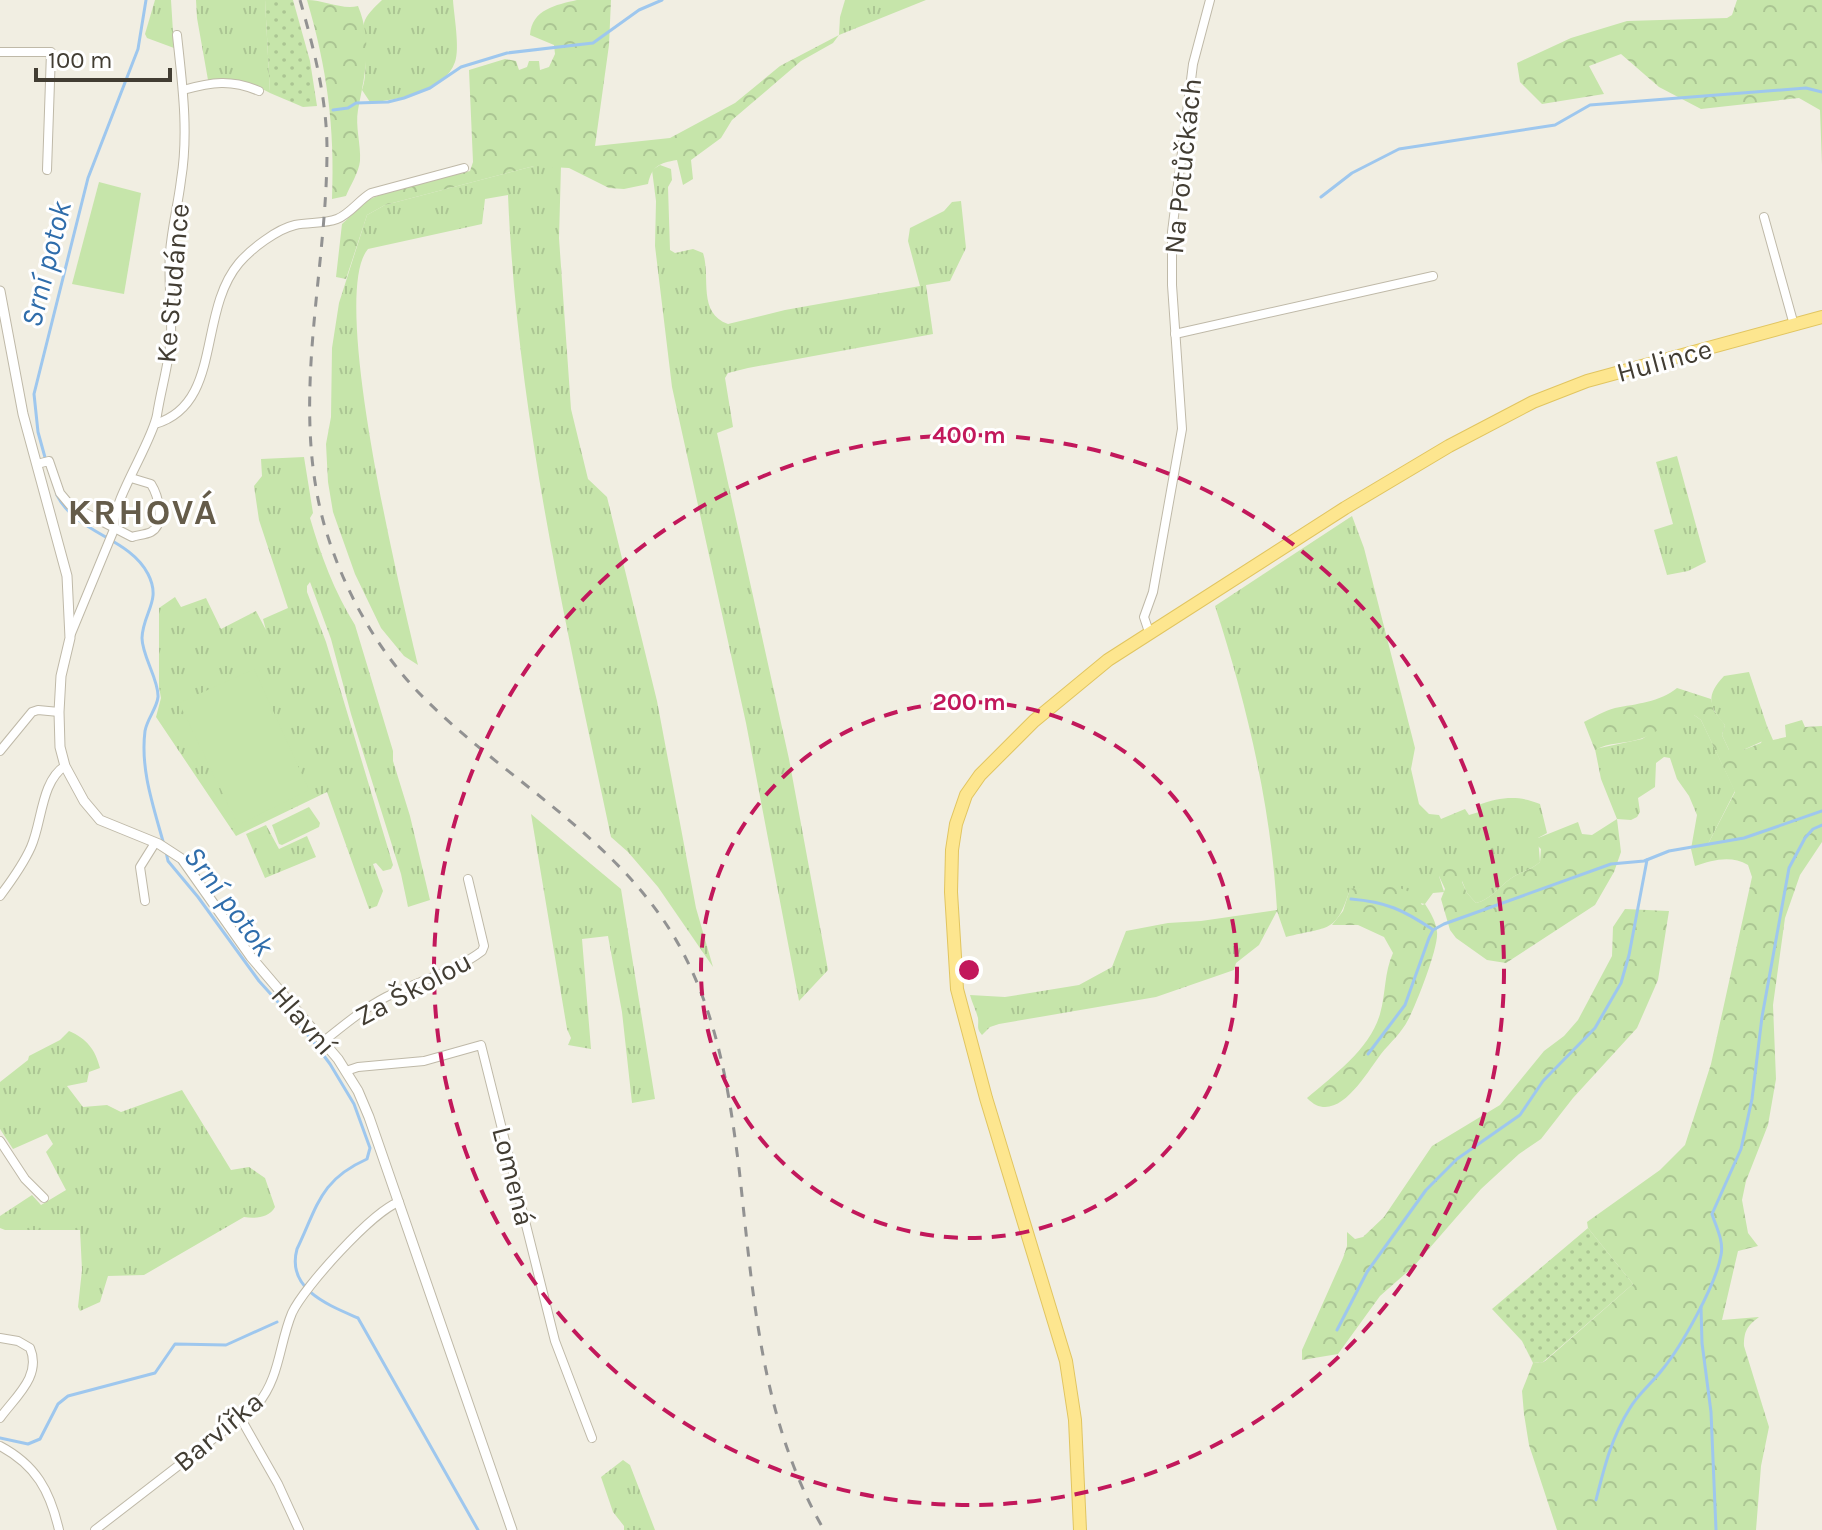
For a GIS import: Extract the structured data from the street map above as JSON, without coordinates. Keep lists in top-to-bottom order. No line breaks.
{"streets":{"main road":["Hulince"],"street":["Na Potůčkách","Ke Studánce","Za Školou","Hlavní","Lomená","Barvířka"]},"crossings":[["Na Potůčkách","Hulince"],["Za Školou","Hlavní"],["Hlavní","Lomená"],["Hlavní","Barvířka"]],"districts":["KRHOVÁ"],"water":["Srní potok"],"scale_bar":"100 m","rings":["400 m","200 m"]}
